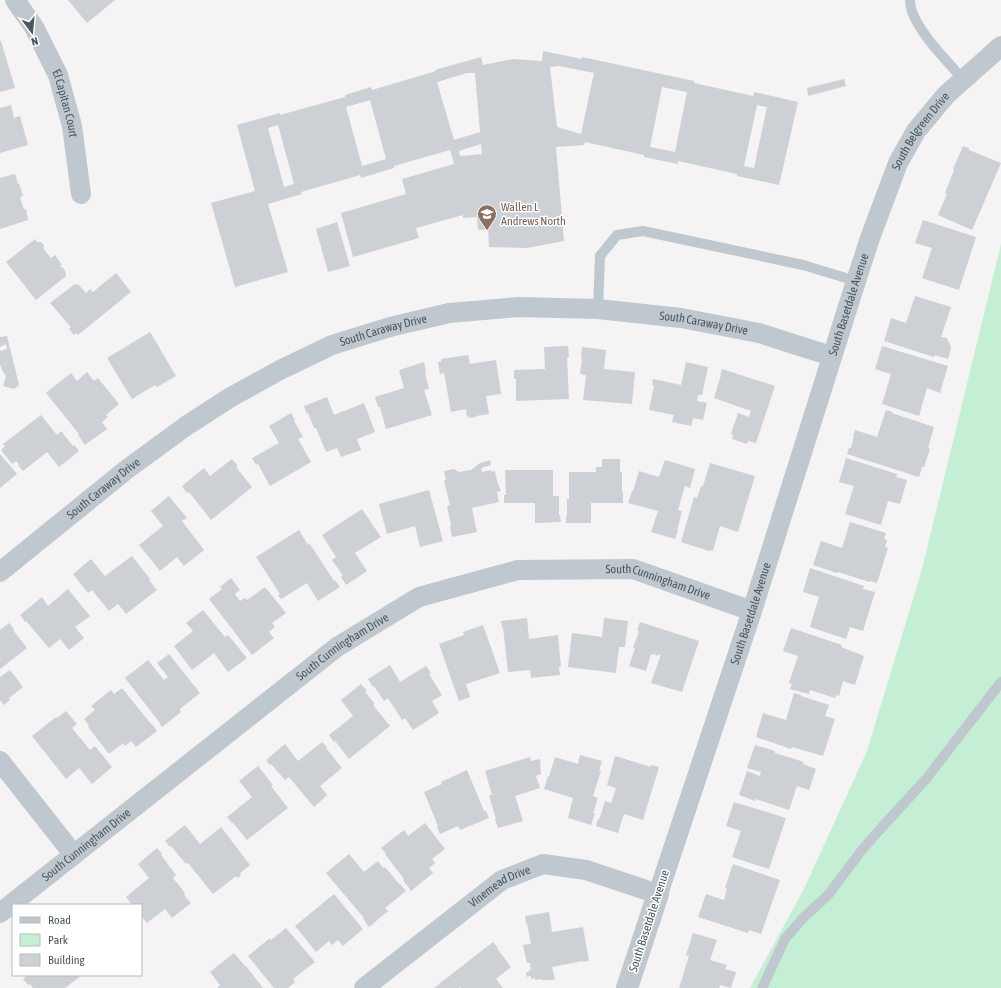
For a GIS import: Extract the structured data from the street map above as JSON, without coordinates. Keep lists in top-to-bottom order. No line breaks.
{"streets":{"street":["El Capitan Court","South Belgreen Drive","South Basetdale Avenue","South Caraway Drive","South Cunningham Drive","Vinemead Drive"]},"crossings":[["South Belgreen Drive","South Basetdale Avenue"],["South Basetdale Avenue","South Caraway Drive"],["South Basetdale Avenue","South Cunningham Drive"],["South Basetdale Avenue","Vinemead Drive"]],"places":{"school or university":["Wallen L Andrews North"]},"legend":["Road","Park","Building"],"north":"bottom"}
